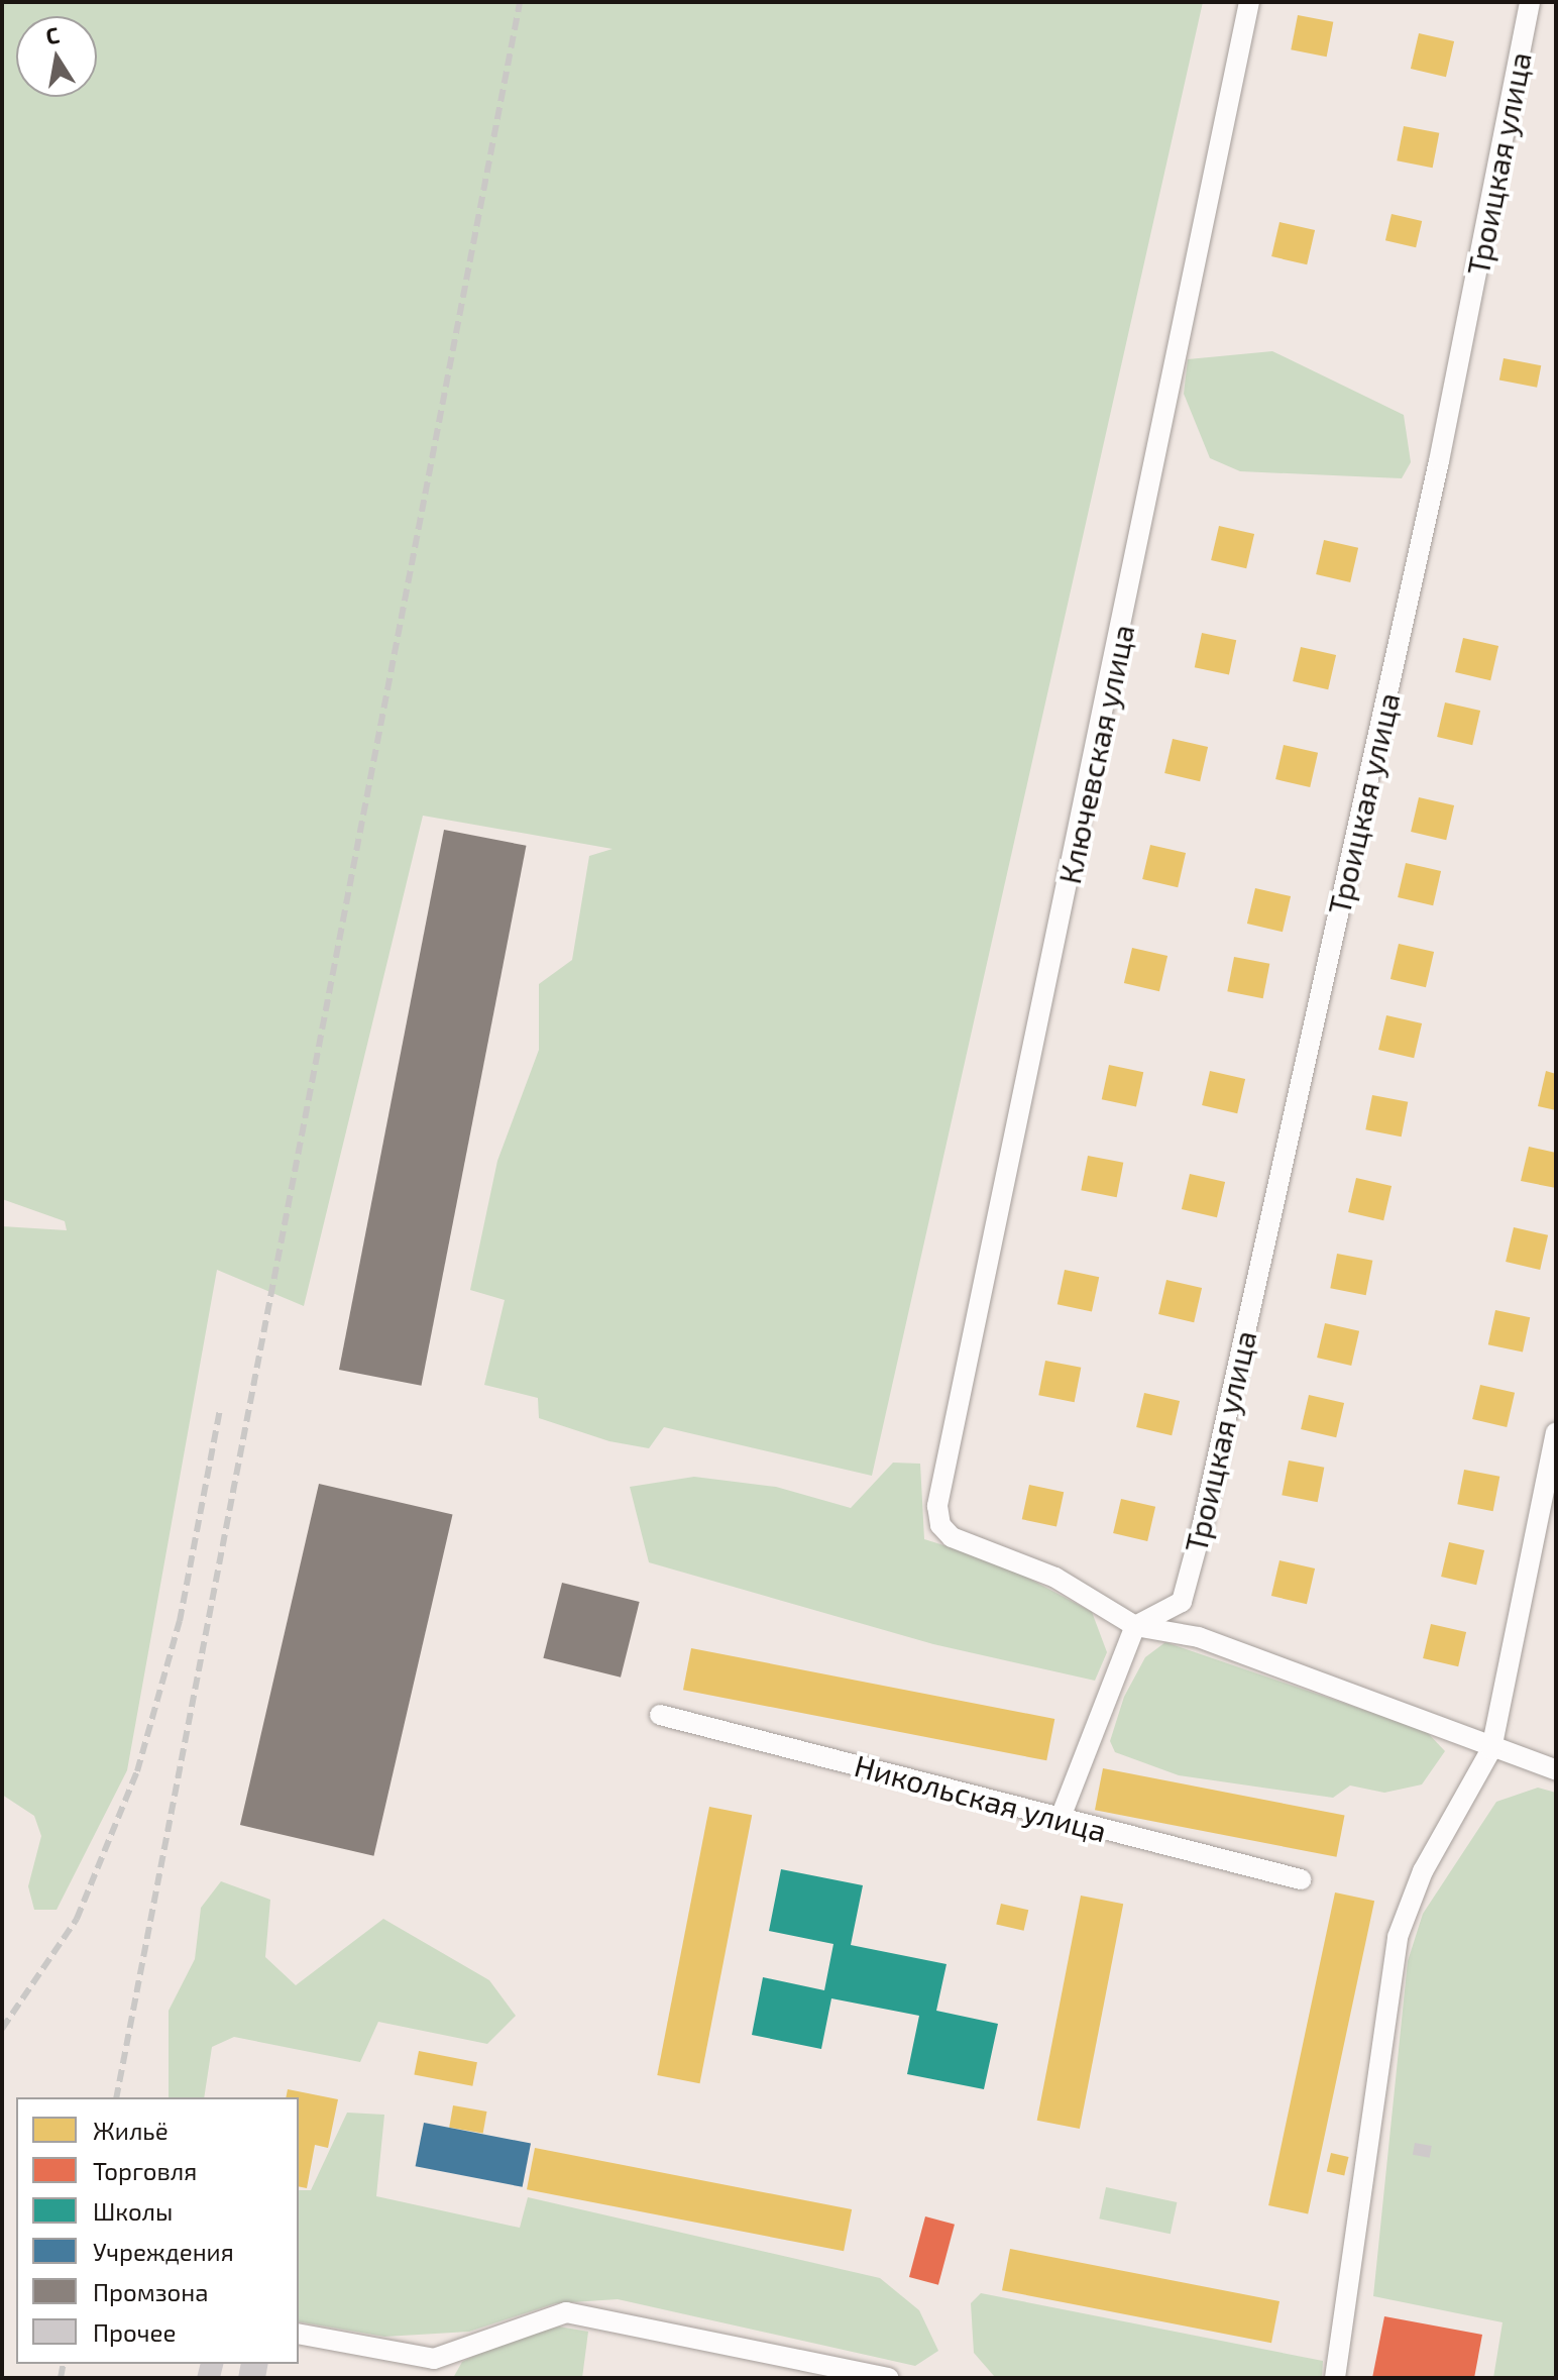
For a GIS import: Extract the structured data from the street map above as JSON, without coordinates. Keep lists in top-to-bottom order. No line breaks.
{"streets":{"street":["Троицкая улица","Ключевская улица","Никольская улица"]},"crossings":[["Троицкая улица","Ключевская улица"]],"legend":["Жильё","Торговля","Школы","Учреждения","Промзона","Прочее"],"north":"top"}
